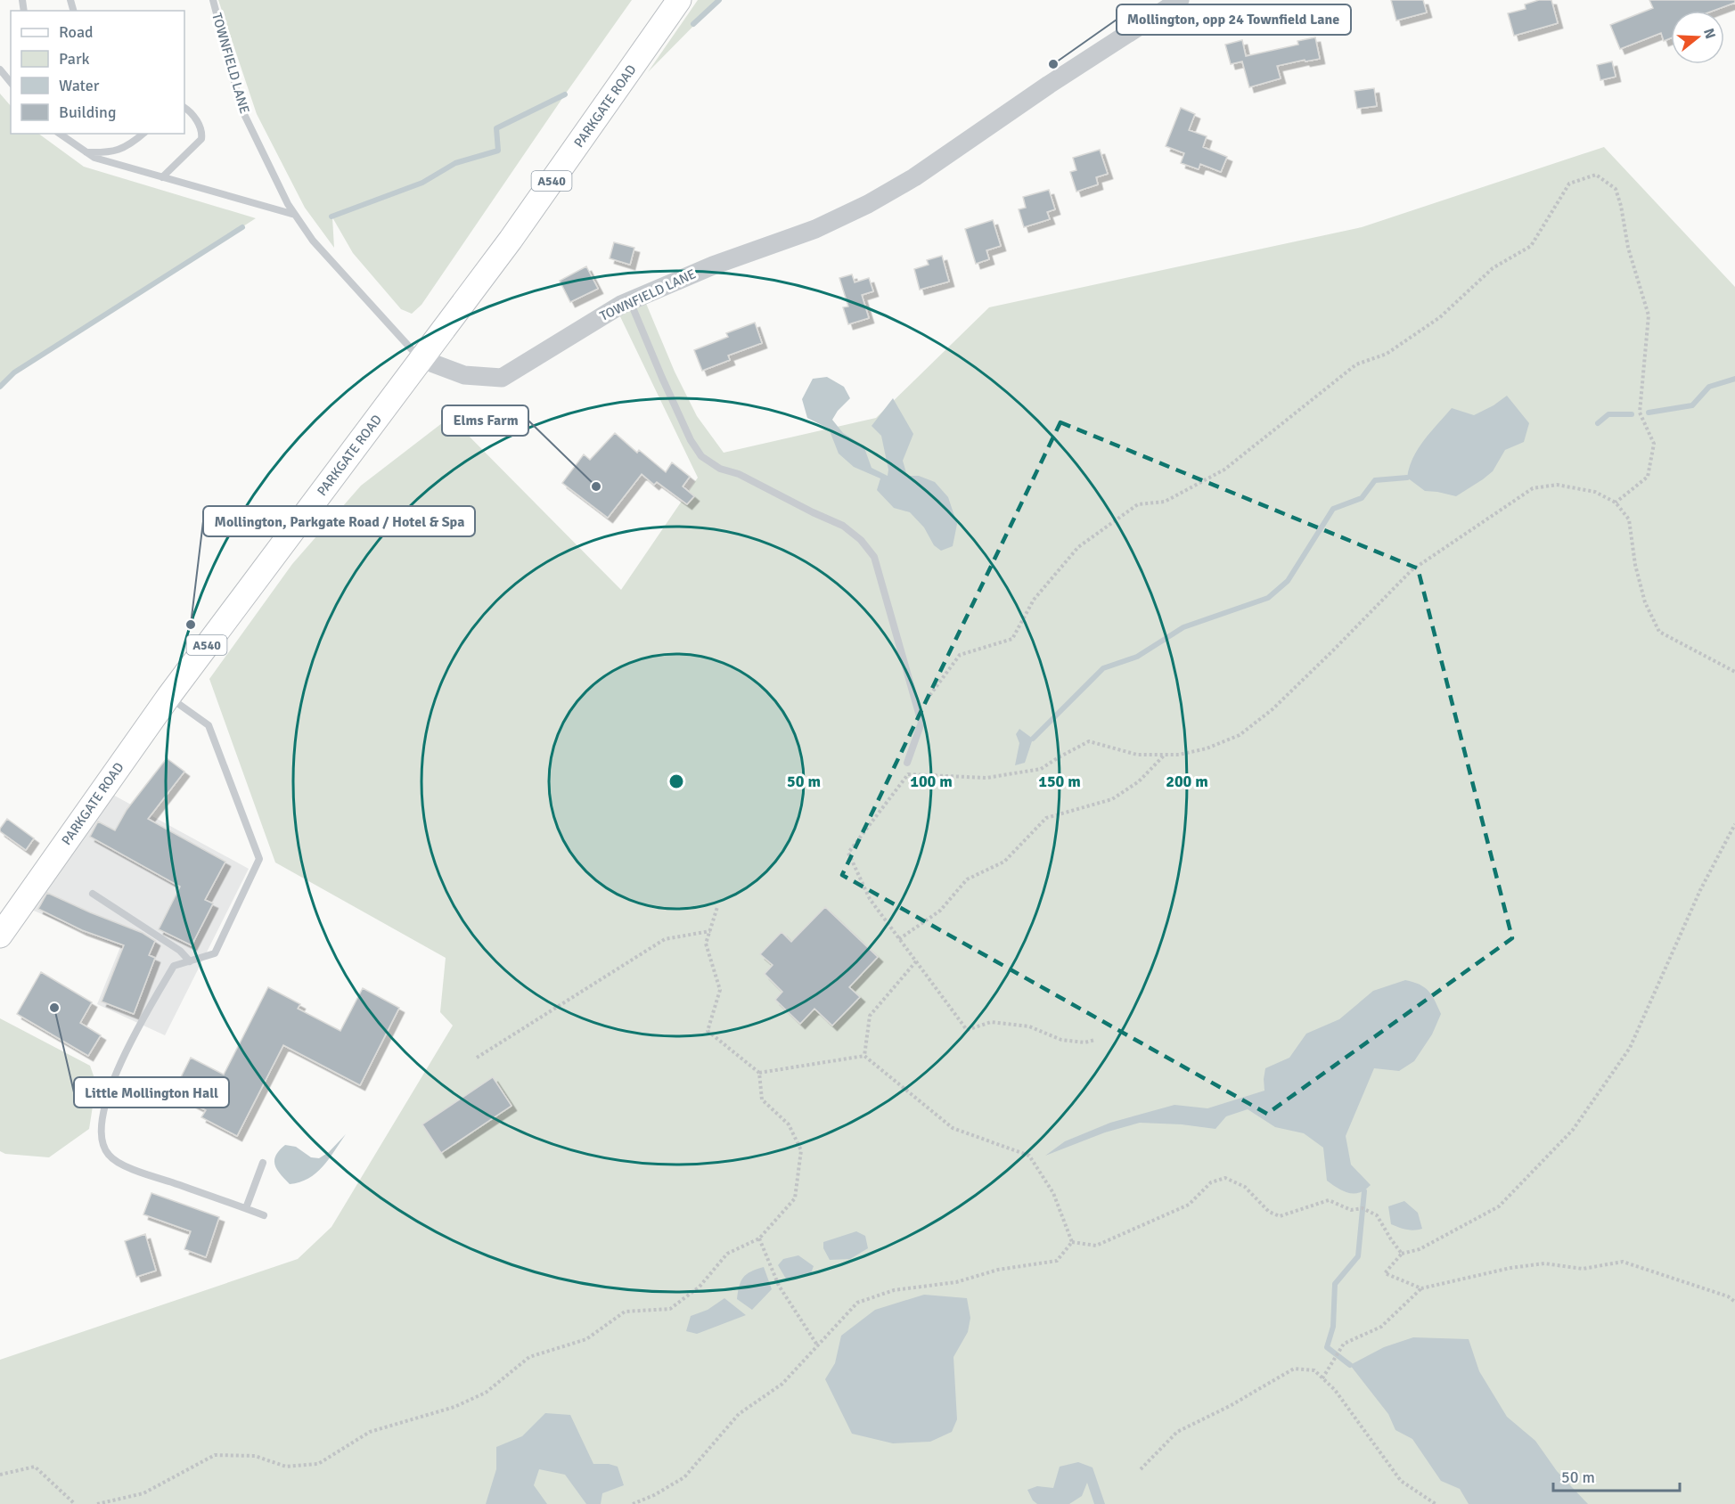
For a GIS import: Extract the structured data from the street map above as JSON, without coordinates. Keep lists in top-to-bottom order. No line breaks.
{"streets":{"main road":["PARKGATE ROAD","A540"],"street":["TOWNFIELD LANE"]},"crossings":[["TOWNFIELD LANE","PARKGATE ROAD"]],"places":["Mollington, opp 24 Townfield Lane","Elms Farm","Mollington, Parkgate Road / Hotel & Spa","Little Mollington Hall"],"legend":["Road","Park","Water","Building"],"scale_bar":"50 m","north":"right","rings":["50 m","100 m","150 m","200 m"]}
